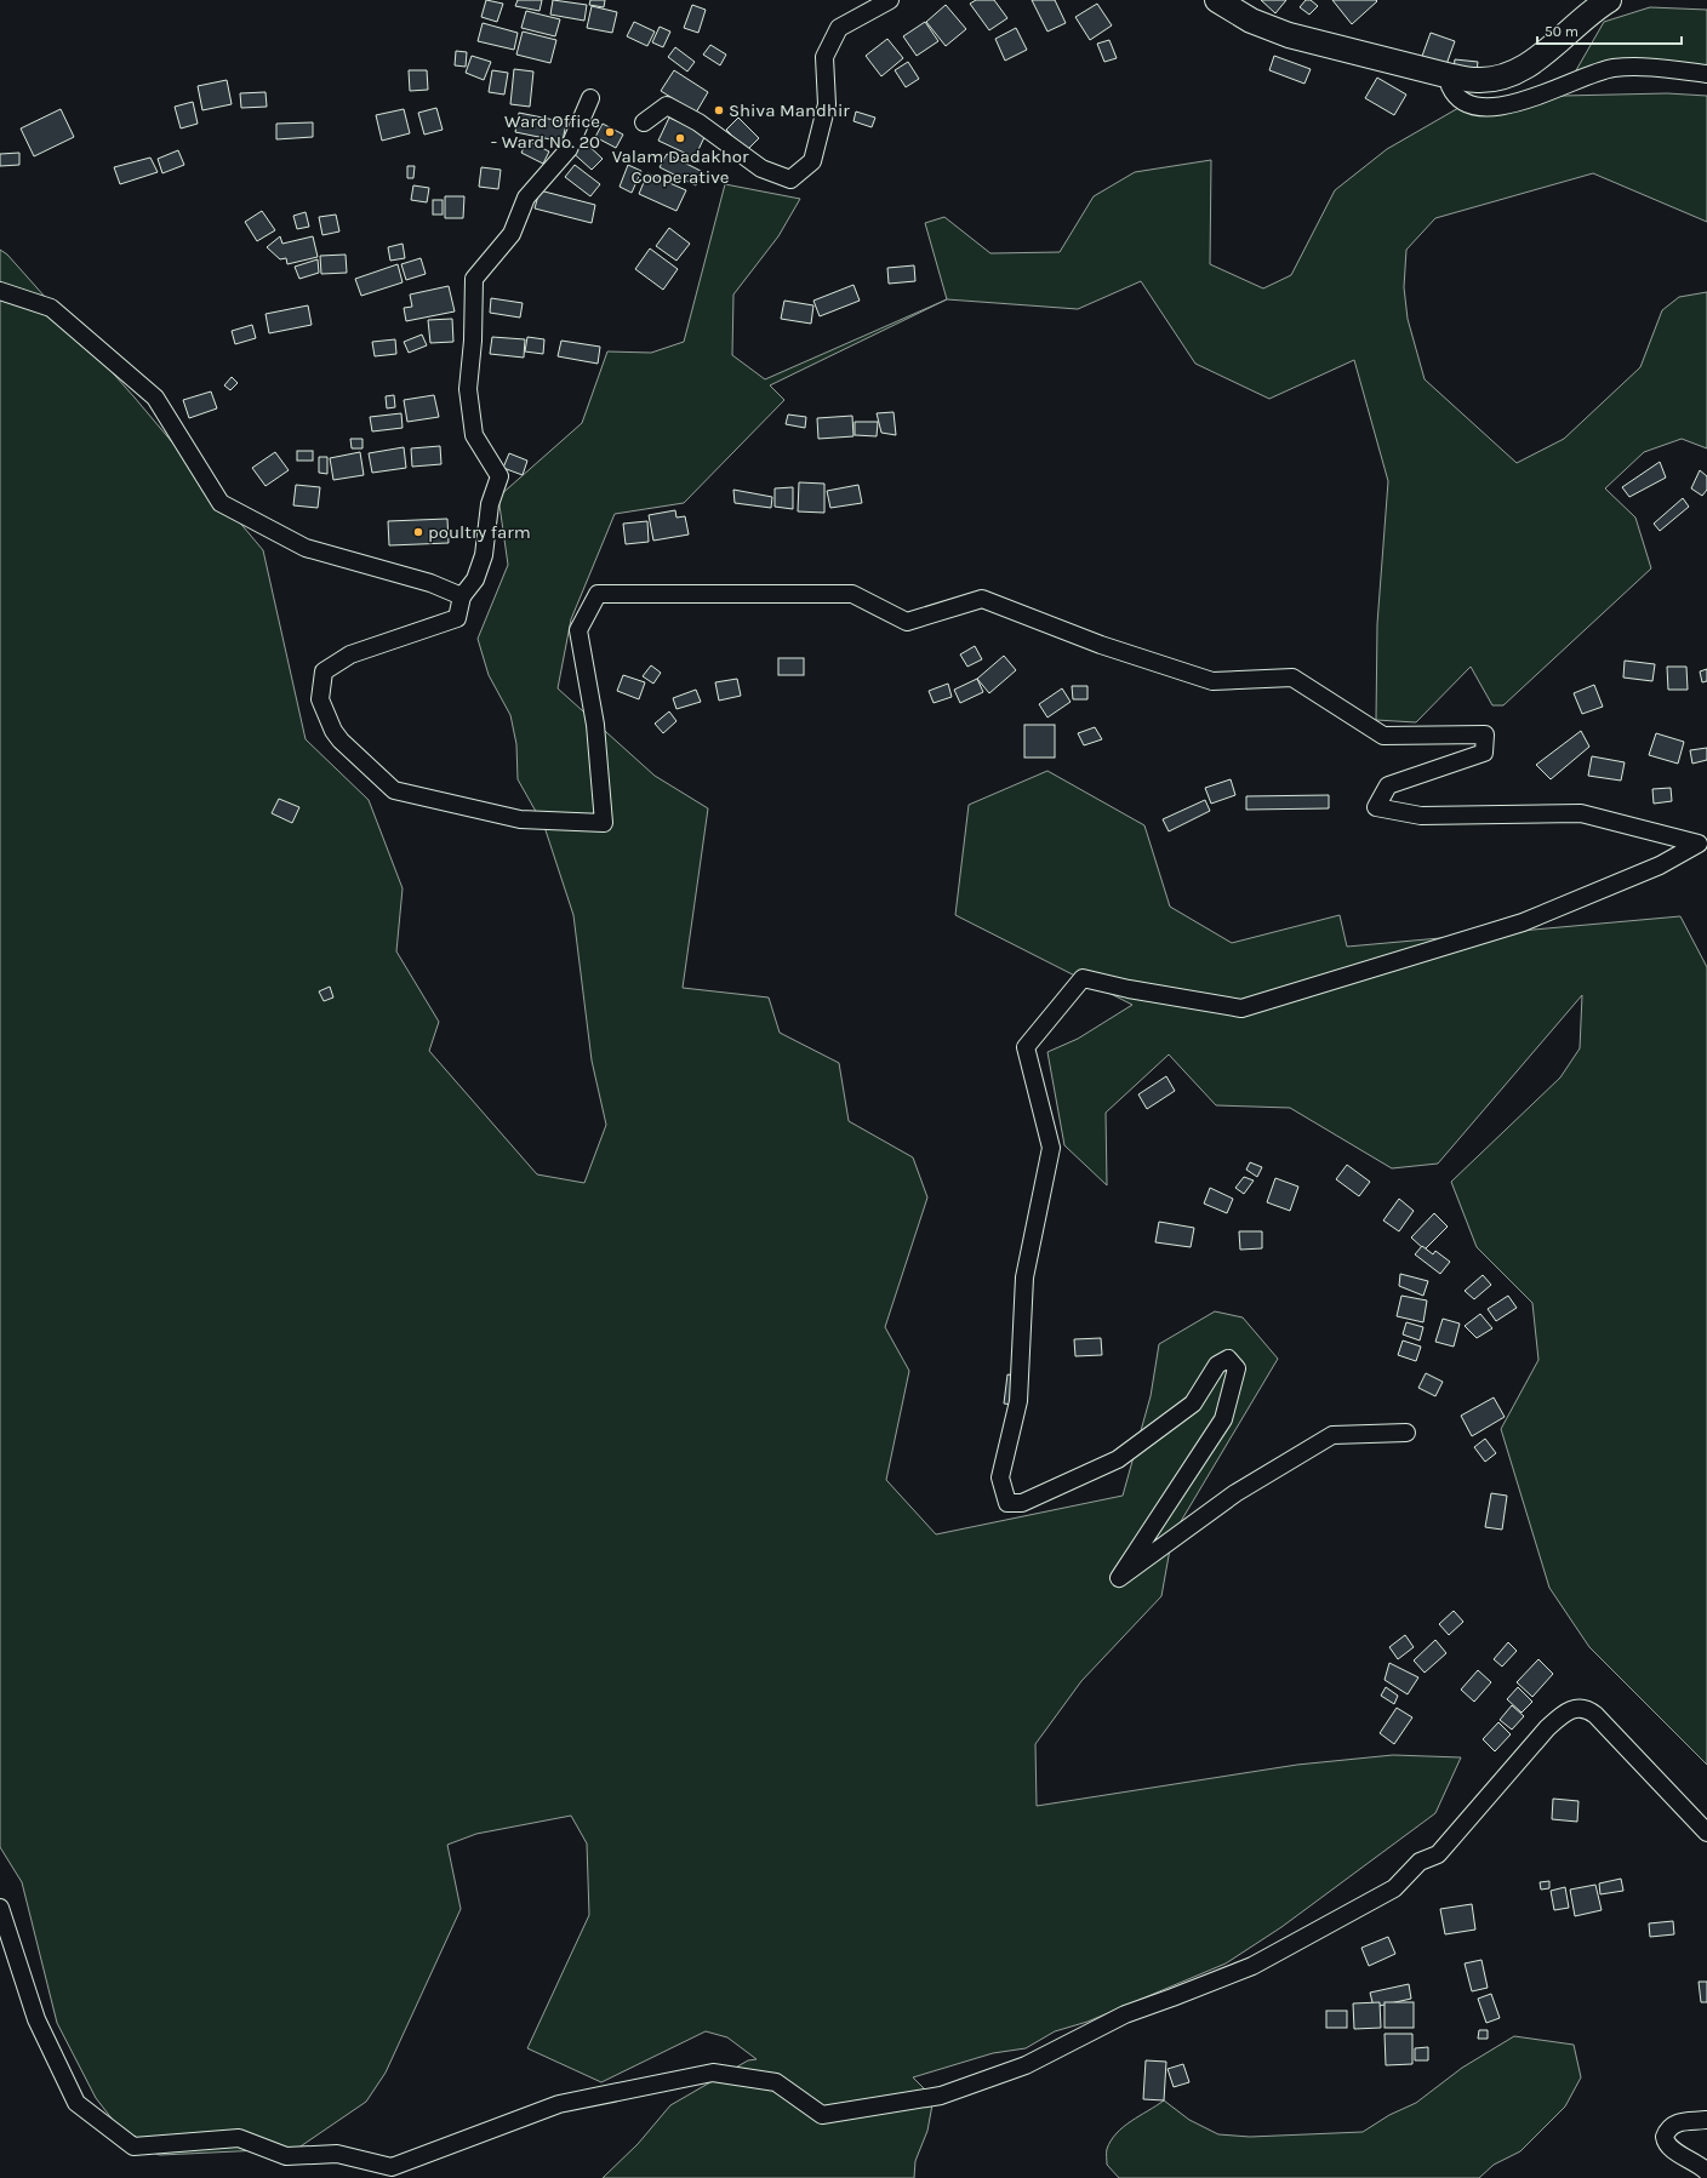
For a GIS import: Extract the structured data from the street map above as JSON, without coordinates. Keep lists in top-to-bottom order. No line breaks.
{"places":["Shiva Mandhir","Ward Office - Ward No. 20","Valam Dadakhor Cooperative","poultry farm"],"scale_bar":"50 m"}
